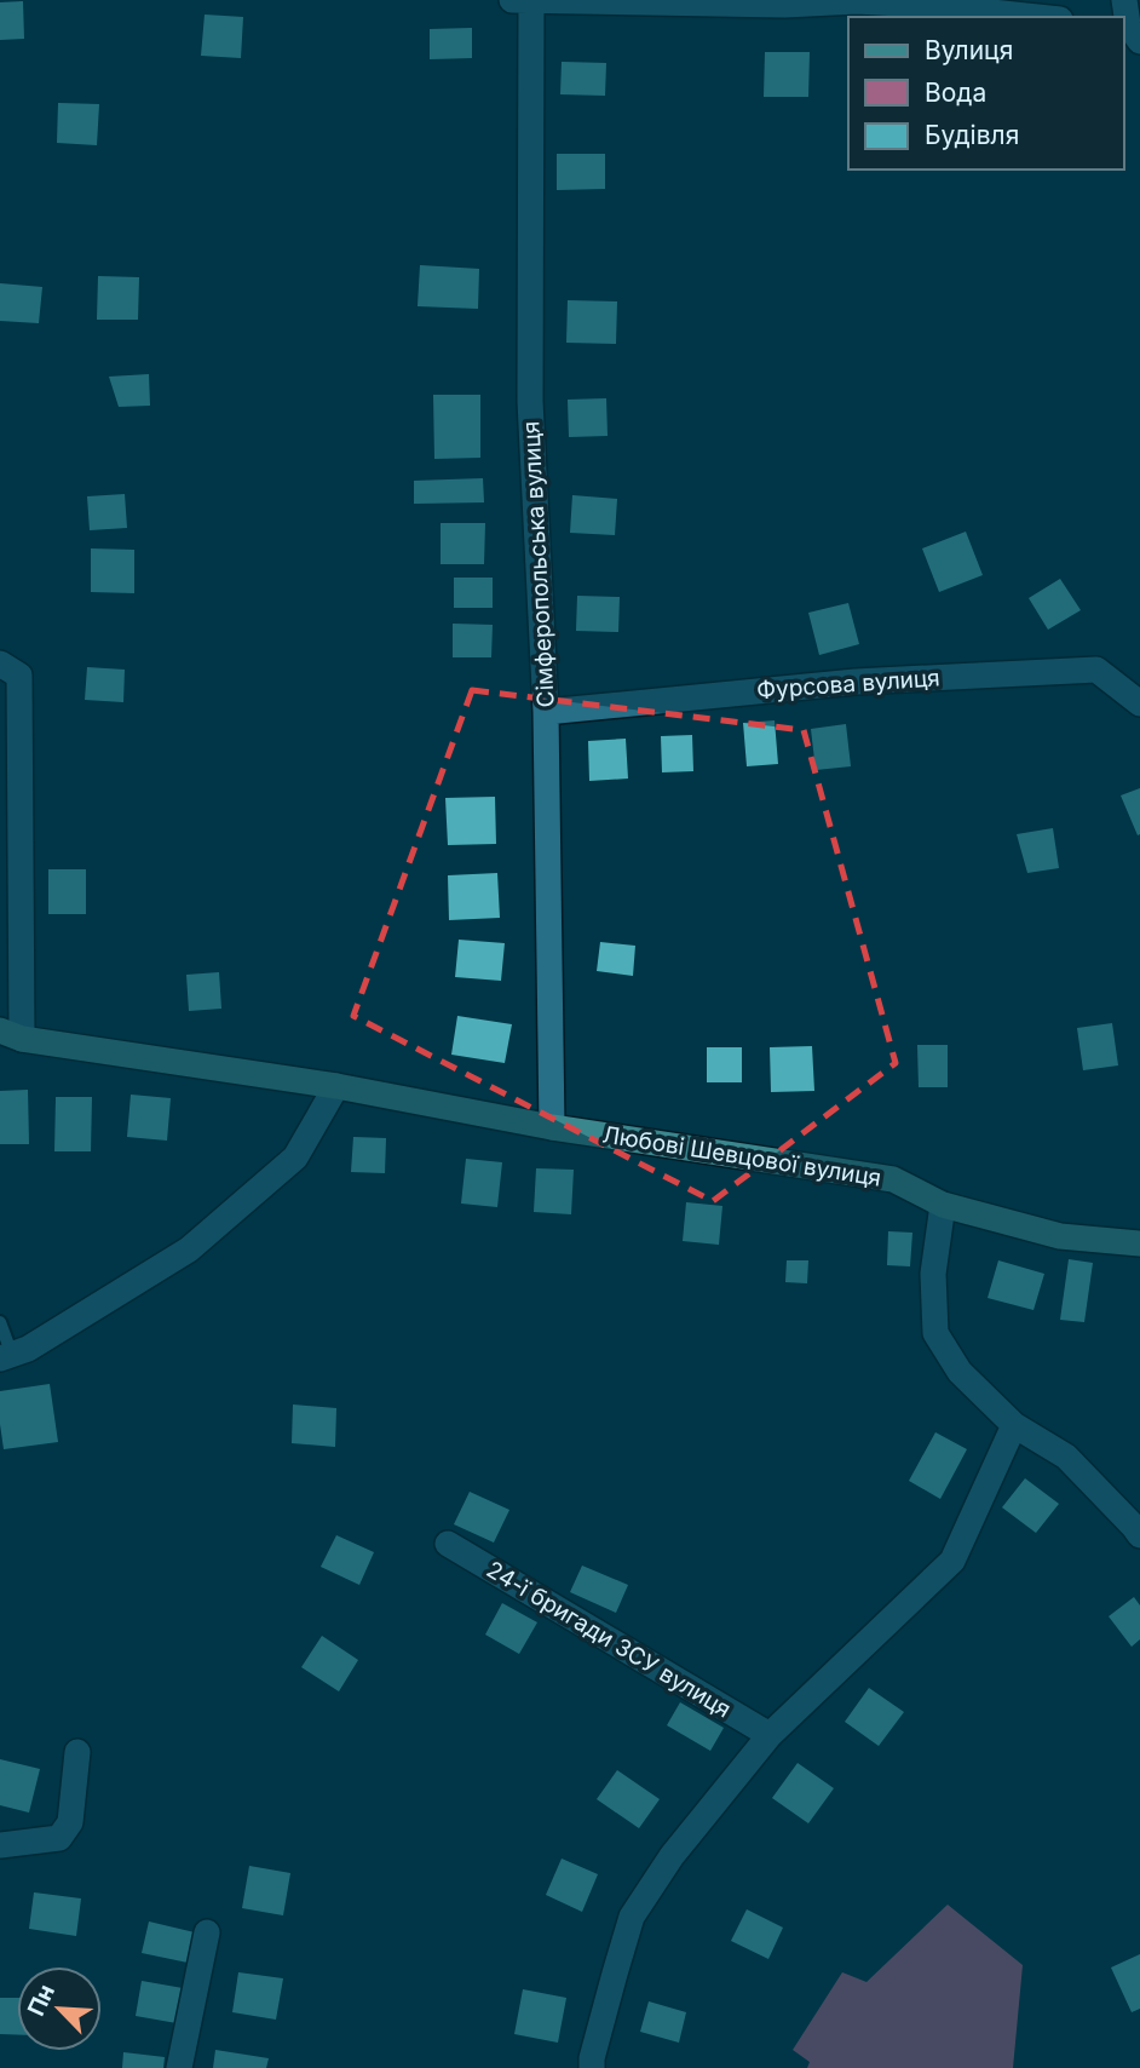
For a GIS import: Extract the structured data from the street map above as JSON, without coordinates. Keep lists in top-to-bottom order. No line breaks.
{"streets":{"street":["Сімферопольська вулиця","Фурсова вулиця","Любові Шевцової вулиця","24-ї бригади ЗСУ вулиця"]},"crossings":[["Сімферопольська вулиця","Фурсова вулиця"],["Сімферопольська вулиця","Любові Шевцової вулиця"]],"legend":["Вулиця","Вода","Будівля"],"north":"top left"}
